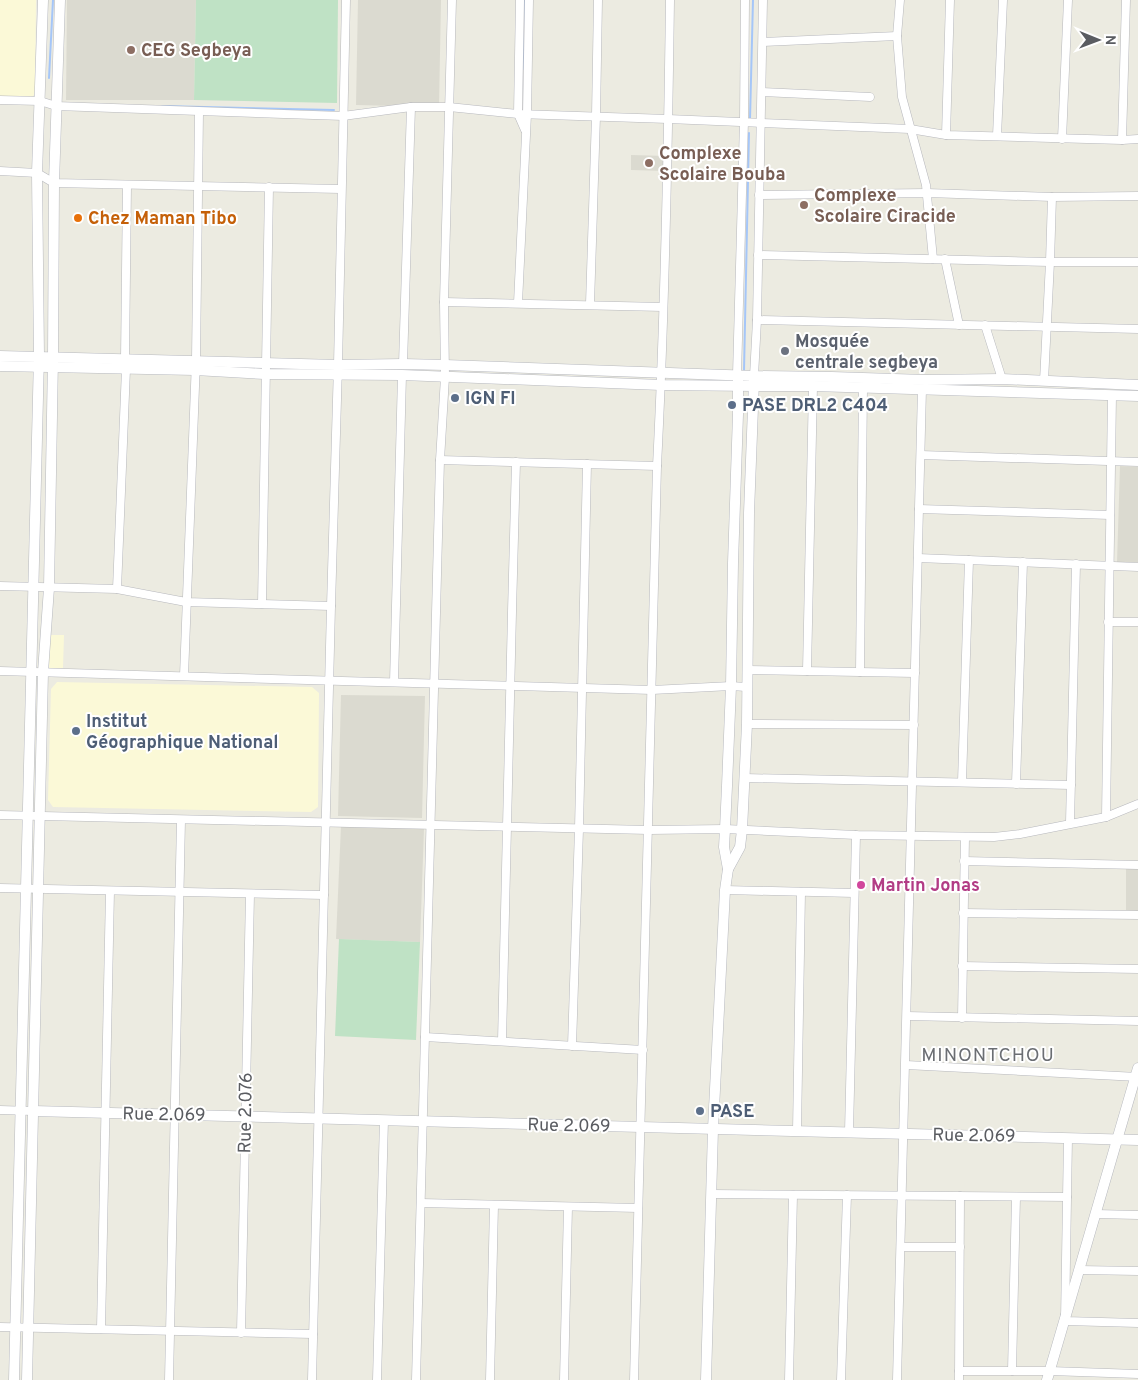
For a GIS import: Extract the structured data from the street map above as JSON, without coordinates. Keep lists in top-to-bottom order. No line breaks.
{"streets":{"street":["Rue 2.076","Rue 2.069"]},"crossings":[["Rue 2.076","Rue 2.069"]],"districts":["MINONTCHOU"],"places":["CEG Segbeya","Complexe Scolaire Bouba","Complexe Scolaire Ciracide","Chez Maman Tibo","Mosquée centrale segbeya","IGN FI","PASE DRL2 C404","Institut Géographique National","Martin Jonas","PASE"],"north":"right"}
